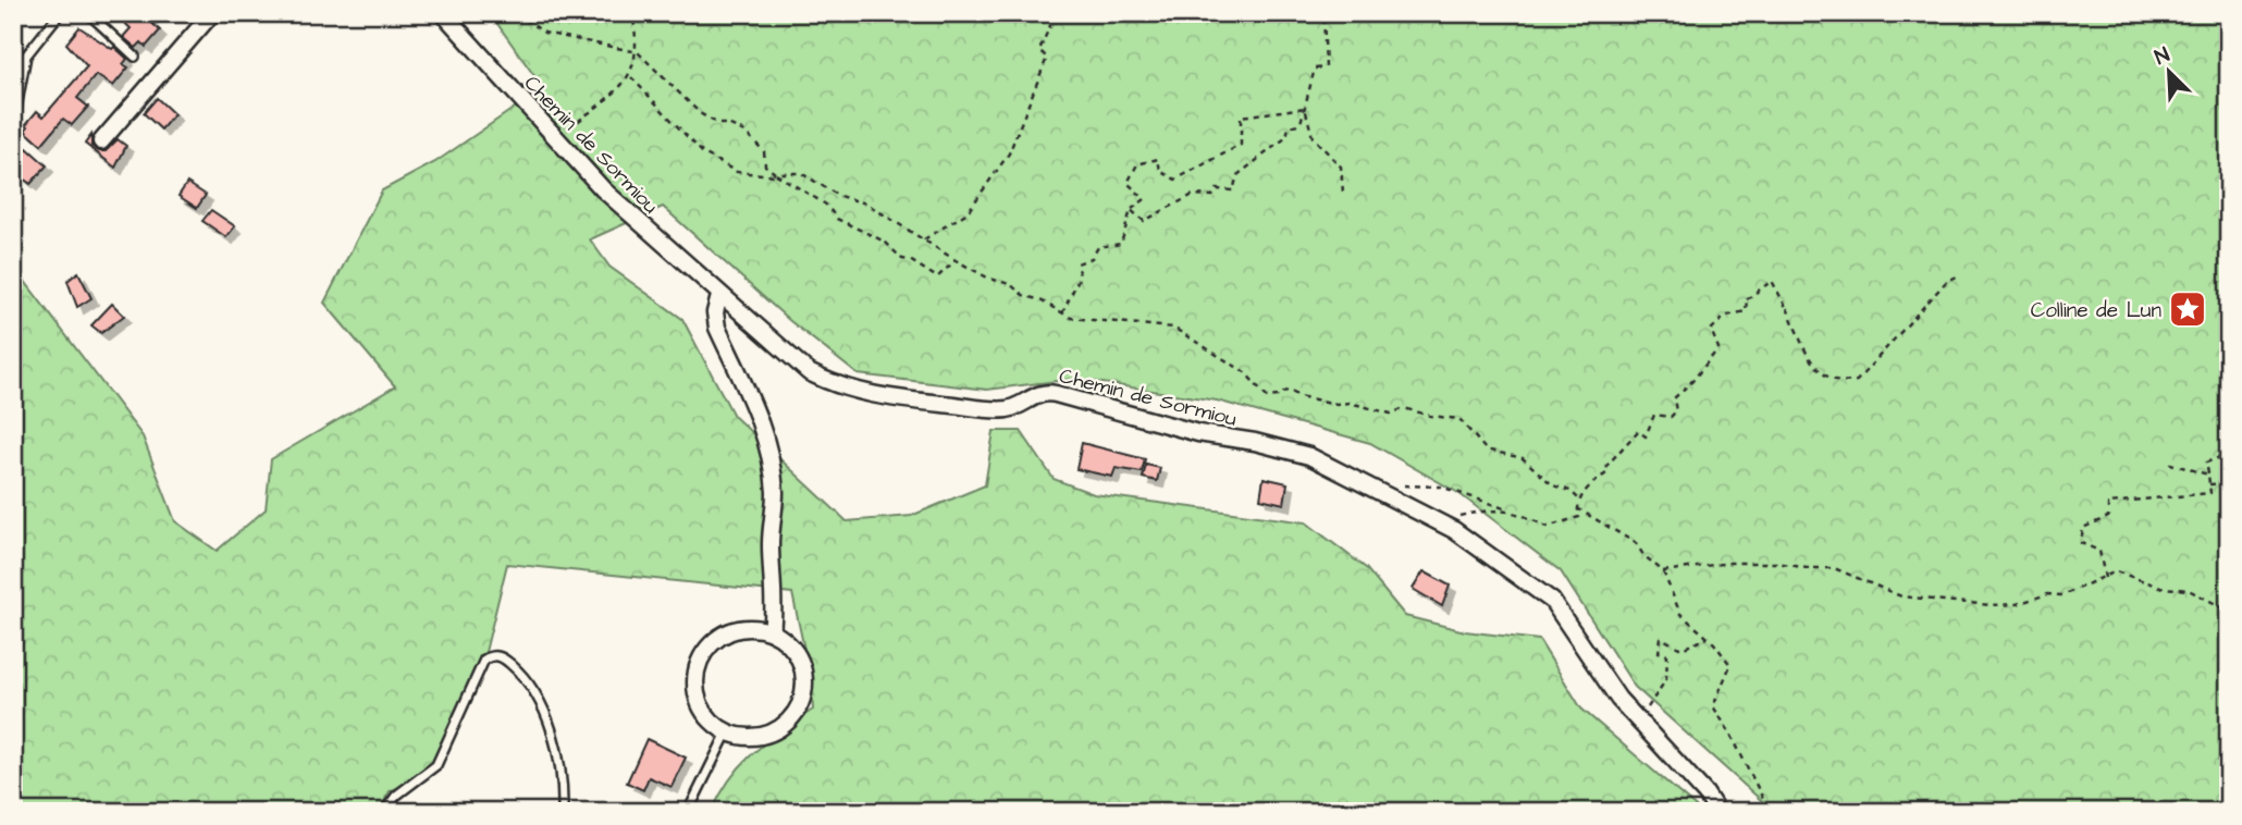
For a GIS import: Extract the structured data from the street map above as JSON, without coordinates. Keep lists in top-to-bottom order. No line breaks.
{"streets":{"street":["Chemin de Sormiou"]},"places":{"place":["Colline de Lun"]},"north":"top left"}
